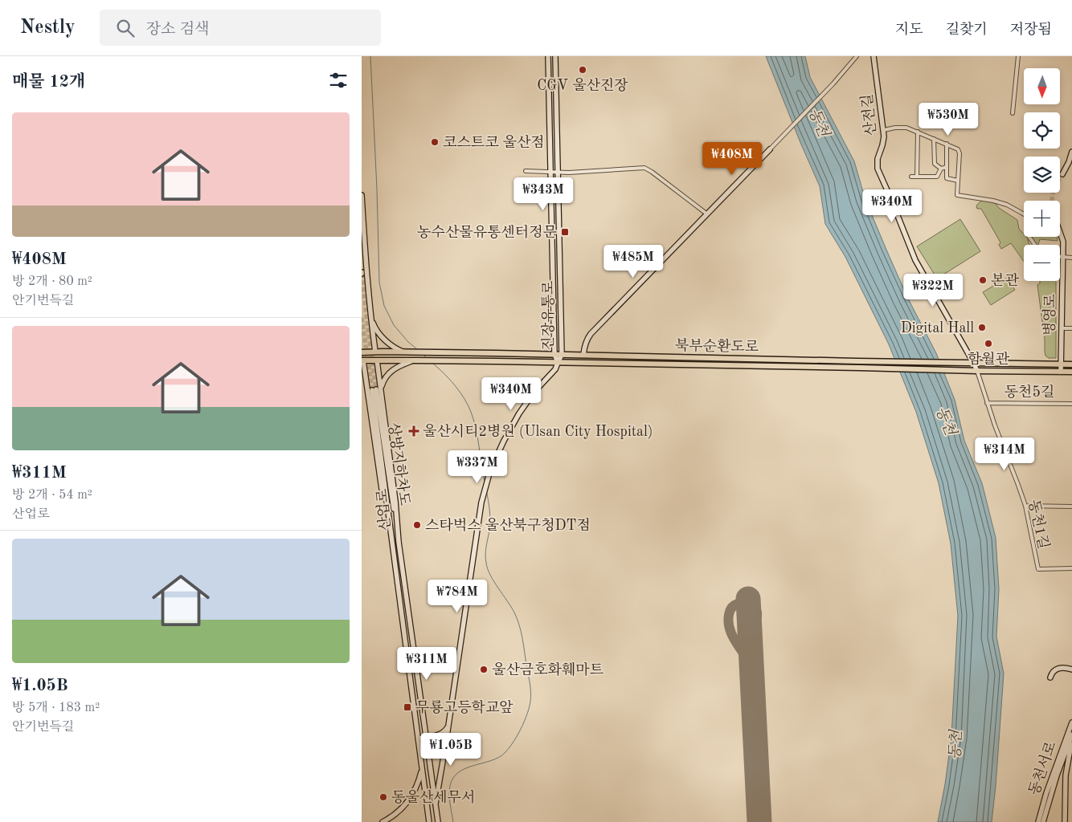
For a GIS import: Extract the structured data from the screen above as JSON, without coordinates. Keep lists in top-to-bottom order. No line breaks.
{"streets":{"main road":["북부순환도로","산업로"],"street":["산전길","병영로","진장유통로","동천5길","동천1길","동천서로"]},"crossings":[["산전길","북부순환도로"],["산전길","동천1길"],["병영로","북부순환도로"],["진장유통로","북부순환도로"],["북부순환도로","산업로"],["북부순환도로","동천1길"],["동천5길","동천1길"]],"water":["동천"],"places":{"other":["CGV 울산진장","코스트코 울산점","본관","Digital Hall","함월관","스타벅스 울산북구청DT점","울산금호화훼마트","동울산세무서"],"transit":["농수산물유통센터정문","무룡고등학교앞"],"health":["울산시티2병원 (Ulsan City Hospital)"]},"north":"bottom","page":{"header":"Nestly","search":"장소 검색","nav":["지도","길찾기","저장됨"],"heading":"매물 12개","map_buttons":["+","−"],"price":["₩530M","₩408M","₩343M","₩340M","₩485M","₩322M","₩340M","₩314M","₩337M","₩784M","₩311M","₩1.05B"],"list":[{"name":"₩408M","note":"방 2개 · 80 m² · 안기번득길"},{"name":"₩311M","note":"방 2개 · 54 m² · 산업로"},{"name":"₩1.05B","note":"방 5개 · 183 m² · 안기번득길"}]}}
